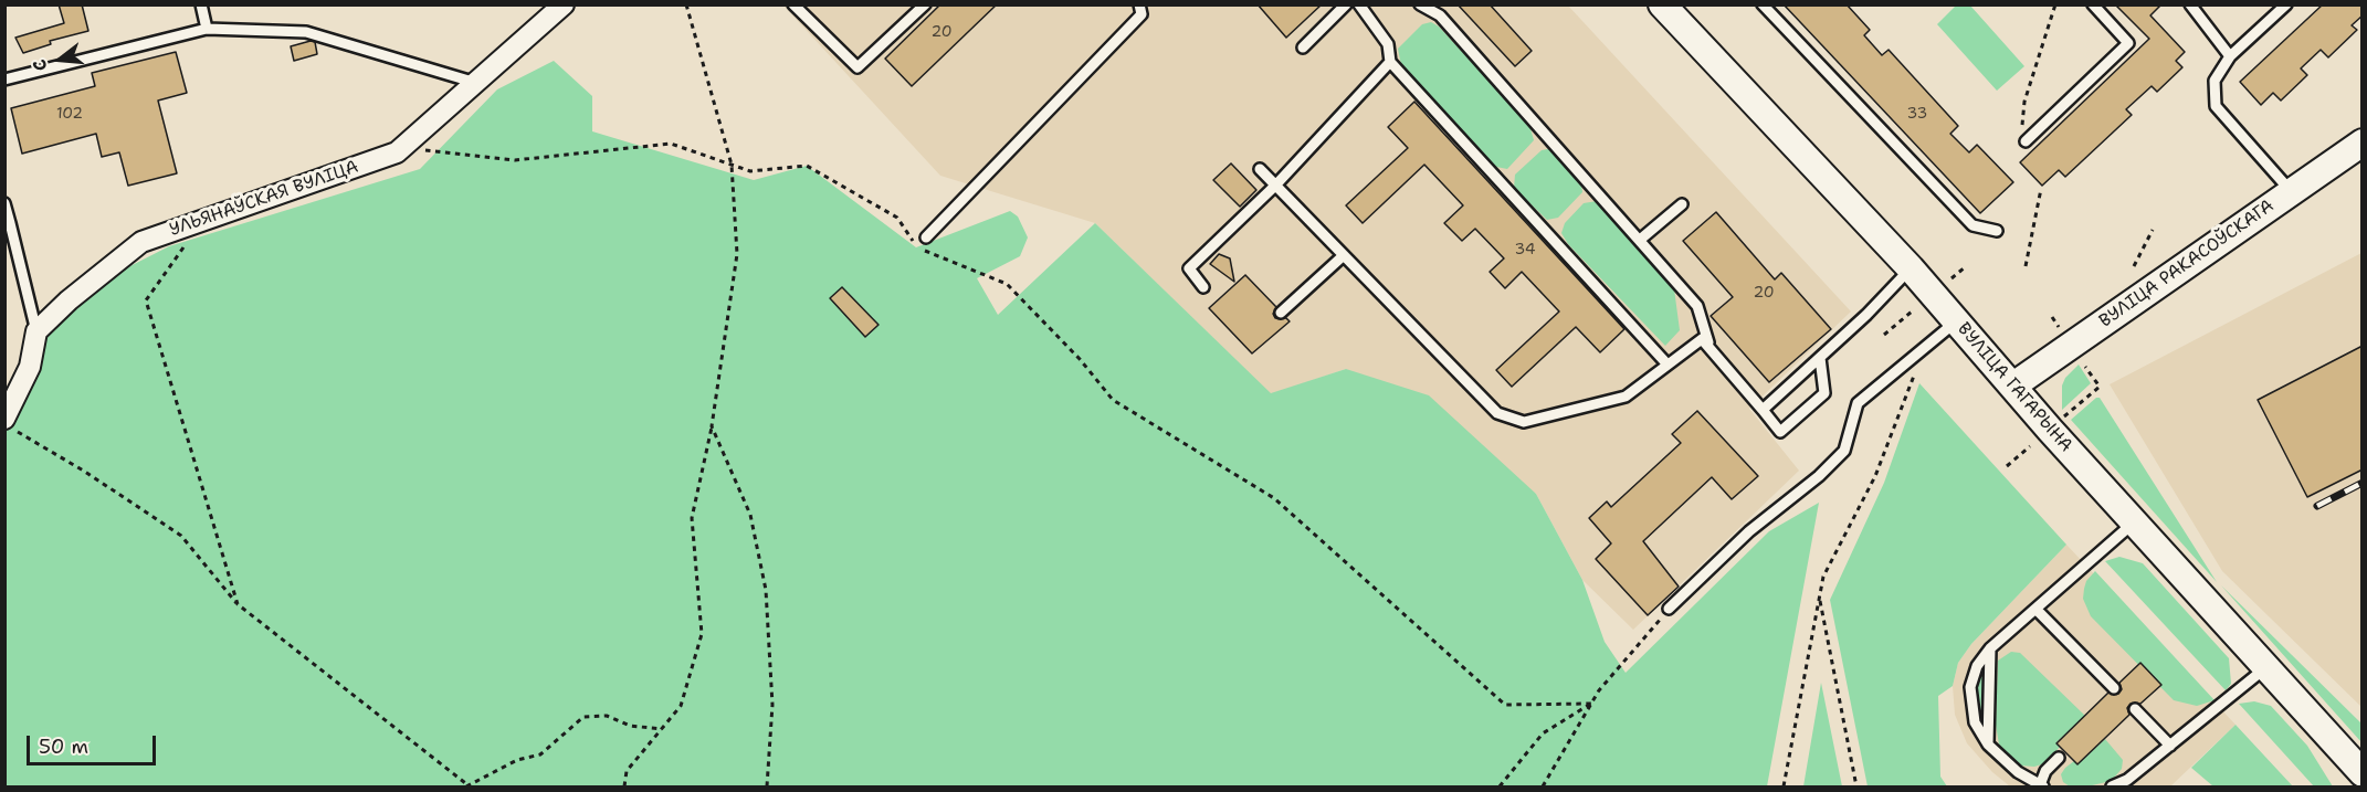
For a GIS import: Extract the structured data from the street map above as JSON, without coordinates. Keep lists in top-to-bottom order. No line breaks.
{"streets":{"main road":["ВУЛІЦА РАКАСОЎСКАГА","ВУЛІЦА ГАГАРЫНА"],"street":["УЛЬЯНАЎСКАЯ ВУЛІЦА"]},"crossings":[["ВУЛІЦА РАКАСОЎСКАГА","ВУЛІЦА ГАГАРЫНА"]],"house_numbers":["20","102","33","34","20"],"scale_bar":"50 m","north":"left"}
